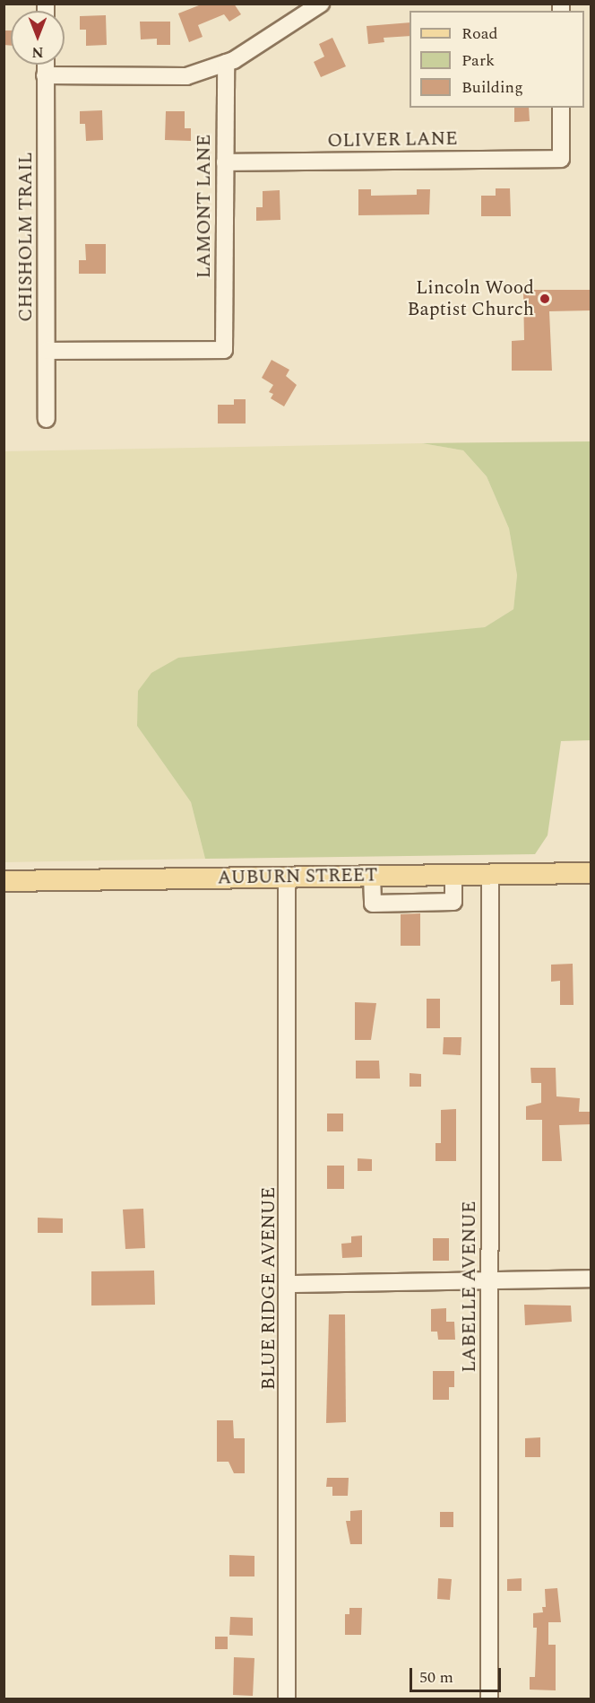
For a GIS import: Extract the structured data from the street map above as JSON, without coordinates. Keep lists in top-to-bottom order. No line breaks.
{"streets":{"main road":["AUBURN STREET"],"street":["OLIVER LANE","LAMONT LANE","CHISHOLM TRAIL","LABELLE AVENUE","BLUE RIDGE AVENUE"]},"crossings":[["OLIVER LANE","LAMONT LANE"],["LAMONT LANE","CHISHOLM TRAIL"],["AUBURN STREET","LABELLE AVENUE"],["AUBURN STREET","BLUE RIDGE AVENUE"]],"places":["Lincoln Wood Baptist Church"],"legend":["Road","Park","Building"],"scale_bar":"50 m","north":"bottom"}
